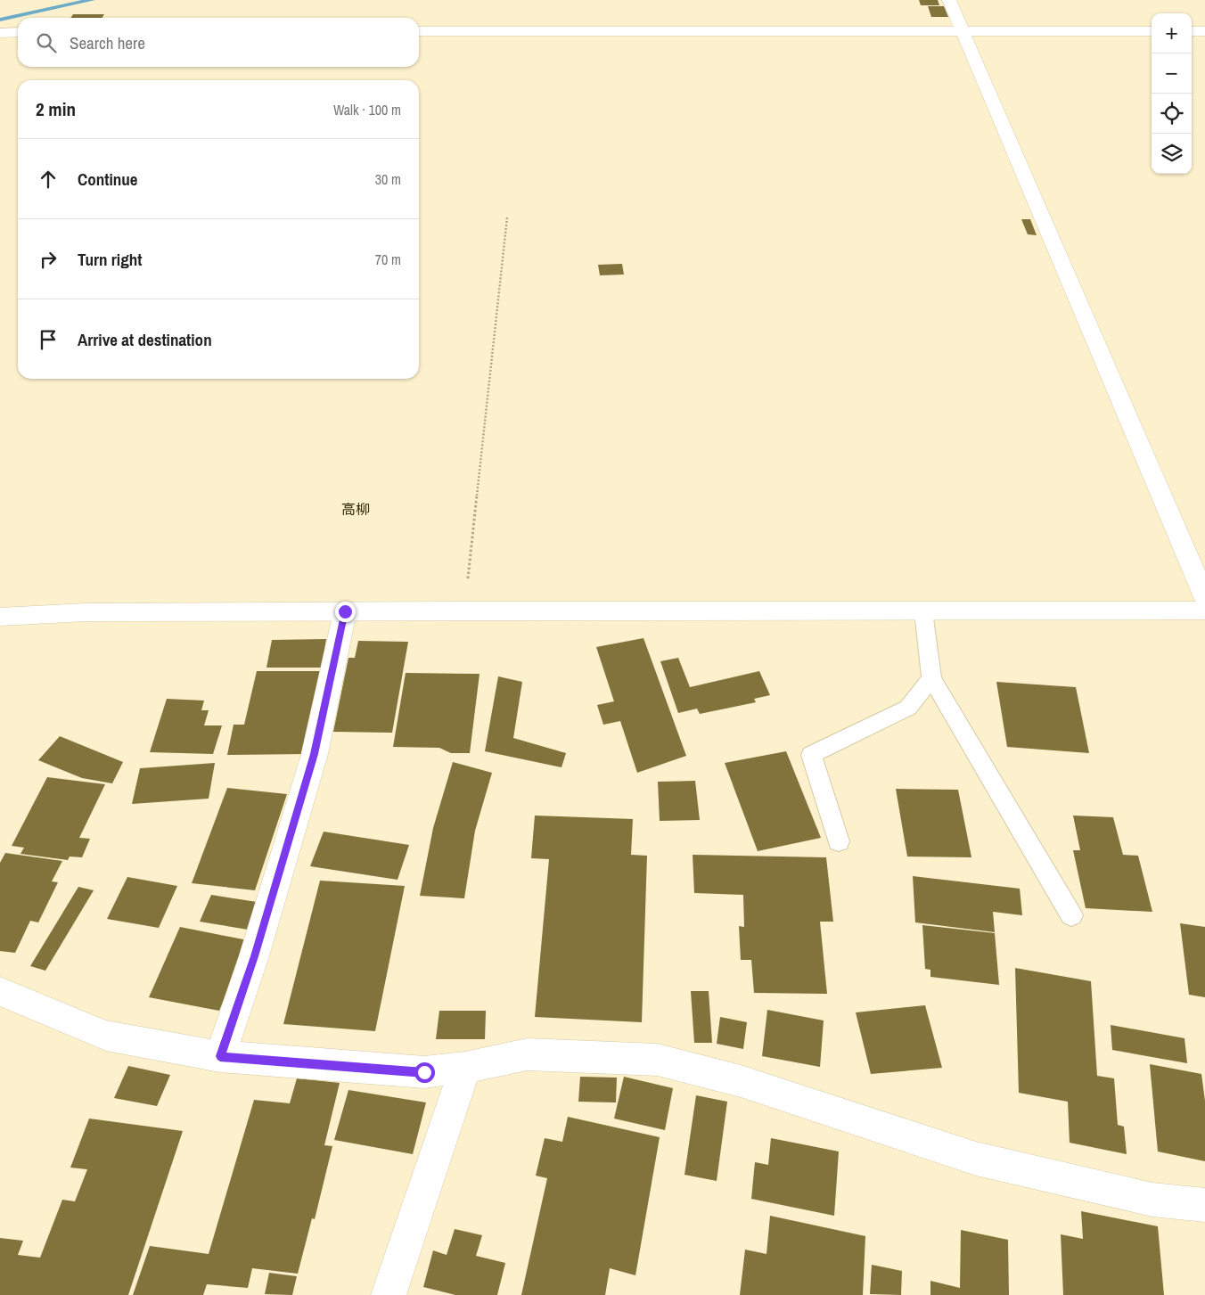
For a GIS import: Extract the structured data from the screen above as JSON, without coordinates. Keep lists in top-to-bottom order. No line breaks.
{"districts":["高柳"],"page":{"map_buttons":["+","−"],"search":"Search here","heading":["2 min","Walk · 100 m"],"list":[["Continue","30 m"],["Turn right","70 m"],"Arrive at destination"]}}
